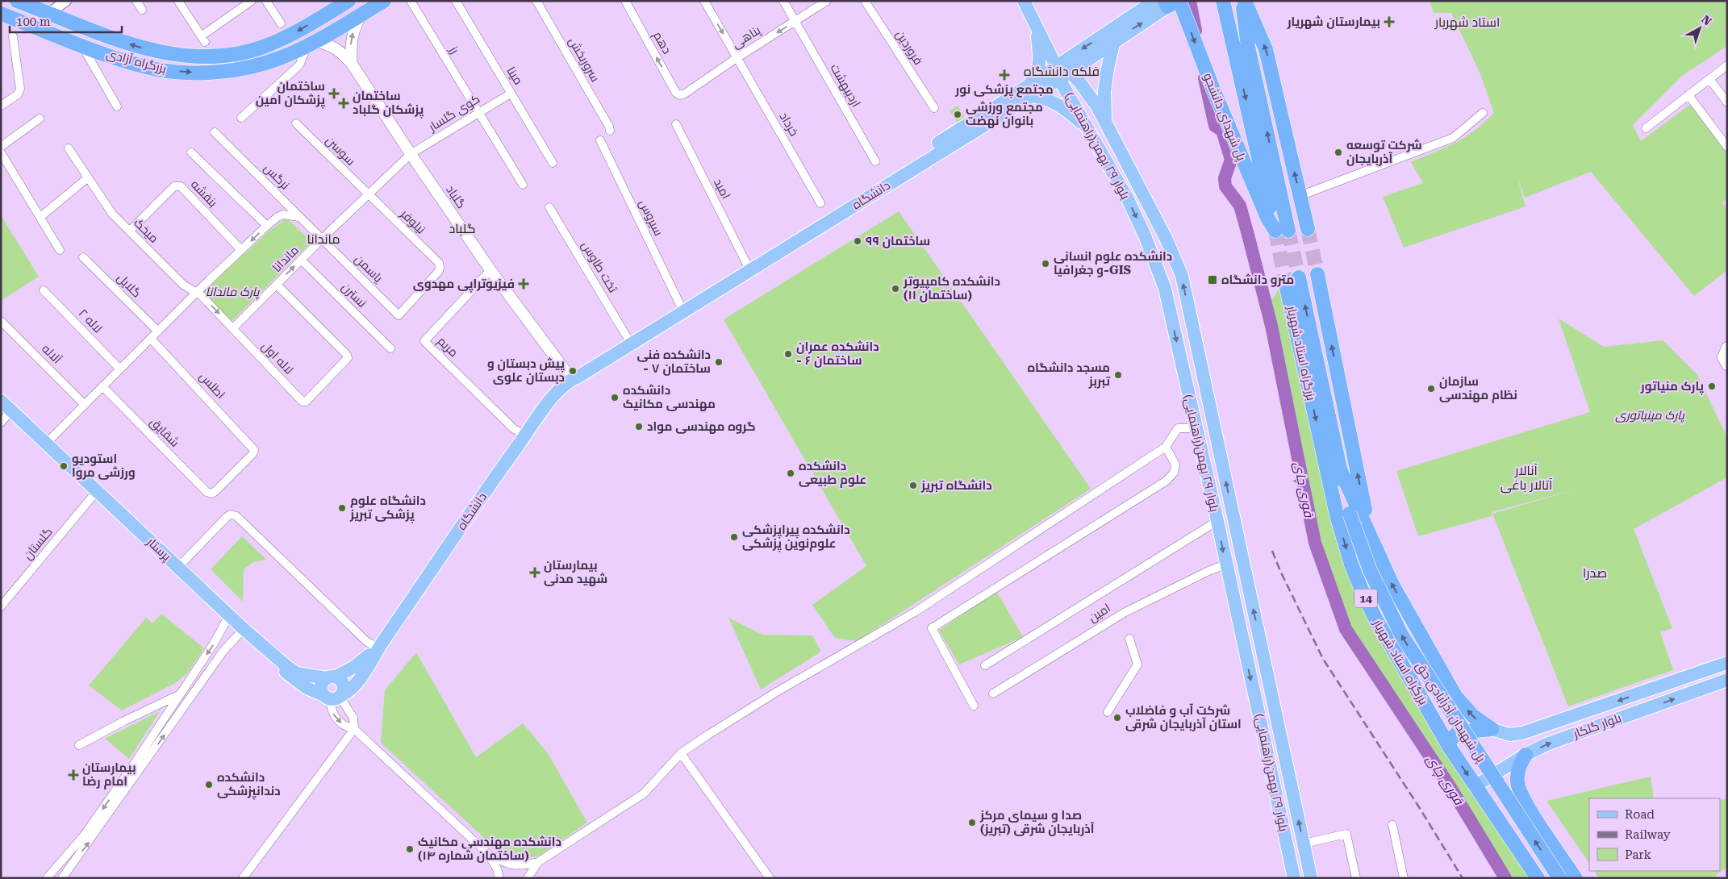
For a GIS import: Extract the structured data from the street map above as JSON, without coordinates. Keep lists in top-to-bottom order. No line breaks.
{"streets":{"highway":["بزرگراه آزادی","پل شهدای دانشجو","بزرگراه استاد شهریار","14","پل شهیدان آذرآبادی حق"],"main road":["بلوار ٢٩ بهمن(راهنمایی)","دانشگاه","گلباد","پرستار","بلوار گلکار"],"street":["پناهی","دهم","فروردین","رز","سروربخش","مینا","اردیبهشت","کوی گلسار","خرداد","سوسن","نرگس","امید","بنفشه","سیروس","نیلوفر","میخک","ماندانا","تخت طاوس","یاسمن","گلایل","نسترن","لاله ۲","مریم","آلاله","لاله اول","اطلس","شقایق","گلستان","امین"]},"crossings":[["پناهی","دهم"],["پناهی","اردیبهشت"],["پناهی","خرداد"],["رز","کوی گلسار"],["بزرگراه آزادی","گلباد"],["مینا","کوی گلسار"],["کوی گلسار","گلباد"],["کوی گلسار","ماندانا"],["پل شهدای دانشجو","دانشگاه"],["بلوار ٢٩ بهمن(راهنمایی)","دانشگاه"],["بلوار ٢٩ بهمن(راهنمایی)","امین"],["سوسن","نیلوفر"],["سوسن","ماندانا"],["نرگس","ماندانا"],["نرگس","یاسمن"],["امید","دانشگاه"],["بنفشه","میخک"],["دانشگاه","گلباد"],["دانشگاه","سیروس"],["دانشگاه","تخت طاوس"],["دانشگاه","مریم"],["دانشگاه","پرستار"],["گلباد","ماندانا"],["گلباد","مریم"],["نیلوفر","ماندانا"],["نیلوفر","یاسمن"],["ماندانا","یاسمن"],["ماندانا","نسترن"],["ماندانا","لاله اول"],["بزرگراه استاد شهریار","پل شهیدان آذرآبادی حق"],["بزرگراه استاد شهریار","بلوار گلکار"],["اطلس","شقایق"],["گلستان","پرستار"]],"one_way":["پناهی","دهم"],"districts":["استاد شهریار","فلکه دانشگاه","گلباد","ماندانا","آنالار آتالار باغی","صدرا"],"water":["قوری چای"],"parks":["پارک ماندانا","پارک مینیاتوری"],"places":{"health":["بیمارستان شهریار","مجتمع پزشکی نور","ساختمان پزشکان امین","ساختمان پزشکان گلباد","فیزیوتراپی مهدوی","بیمارستان شهید مدنی","بیمارستان امام رضا"],"other":["مجتمع ورزشی بانوان نهضت","شرکت توسعه آذربایجان","ساختمان ۹۹","دانشکده علوم انسانی و جغرافیا-GIS","دانشکده کامپیوتر (ساختمان ۱۱)","دانشکده عمران - ساختمان ۶","دانشکده فنی - ساختمان ۷","پیش دبستان و دبستان علوی","مسجد دانشگاه تبربز","پارک منیاتور","سازمان نظام مهندسی","دانشکده مهندسی مکانیک","گروه مهندسی مواد","استودیو ورزشی مروا","دانشکده علوم طبیعی","دانشگاه تبریز","دانشگاه علوم پزشکی تبریز","دانشکده پیراپزشکی علوم‌نوین پزشکی","شرکت آب و فاضلاب استان آذربایجان شرقی","دانشکده دندانپزشکی","صدا و سیمای مرکز آذربایجان شرقی (تبریز)","دانشکده مهندسی مکانیک (ساختمان شماره ۱۴)"],"transit":["مترو دانشگاه"]},"legend":["Road","Railway","Park"],"scale_bar":"100 m","north":"top right"}
